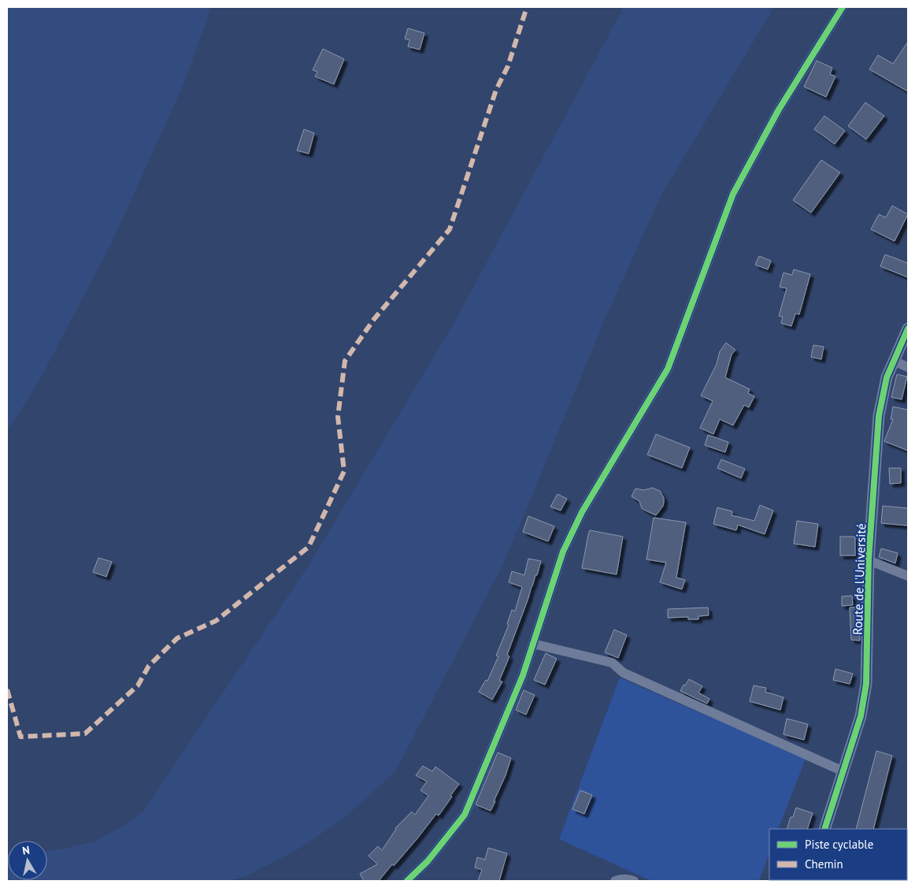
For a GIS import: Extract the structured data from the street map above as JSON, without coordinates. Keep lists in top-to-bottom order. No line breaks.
{"streets":{"street":["Route de l'Université"]},"legend":["Piste cyclable","Chemin"],"north":"top"}
